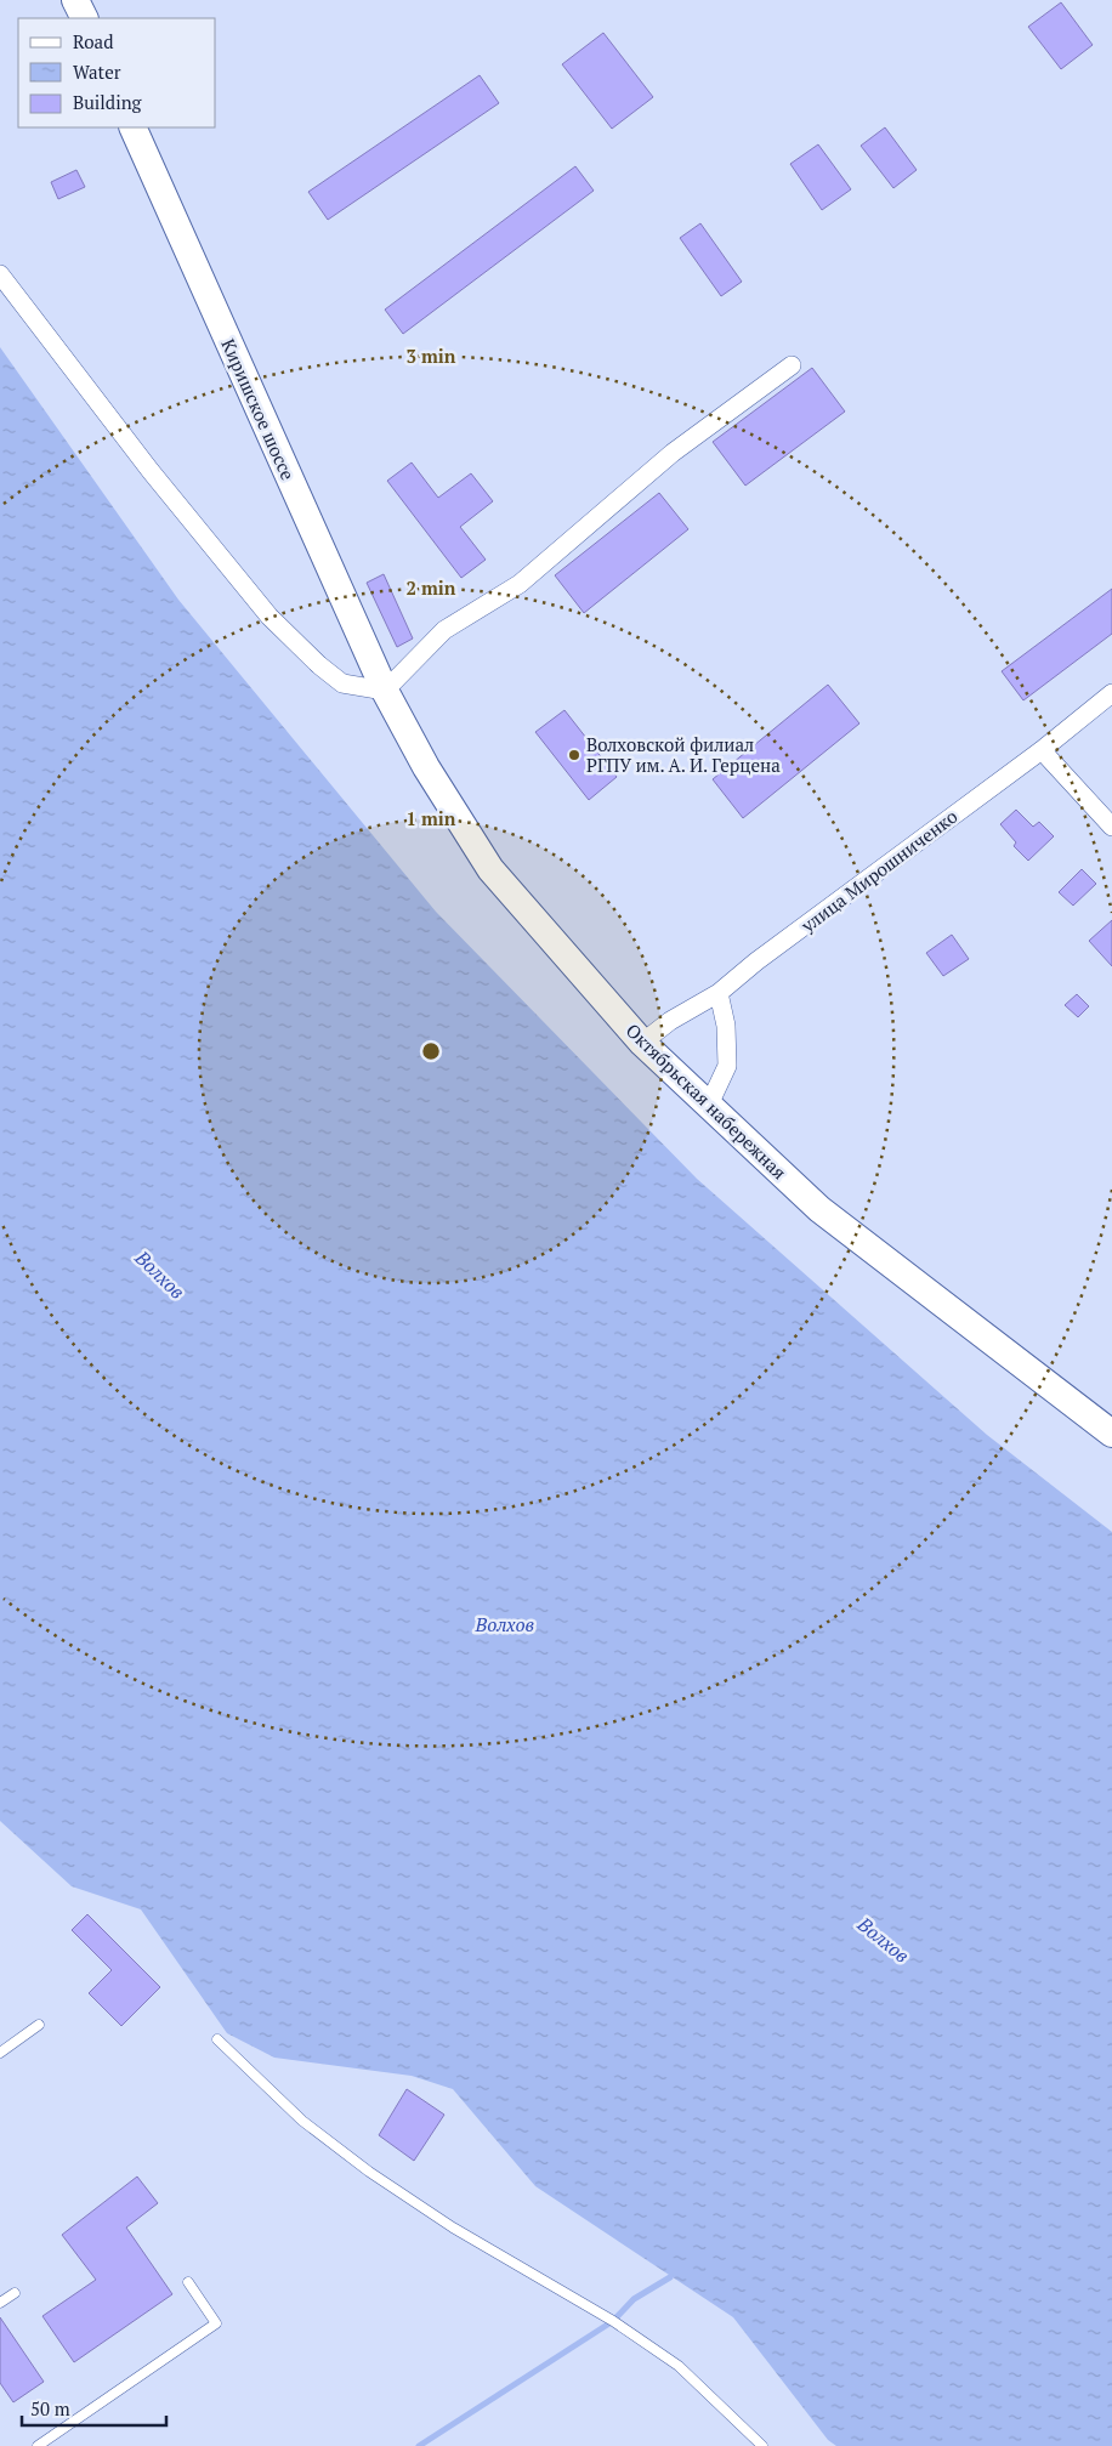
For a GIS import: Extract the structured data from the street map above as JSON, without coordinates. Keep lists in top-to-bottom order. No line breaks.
{"streets":{"main road":["Киришское шоссе","Октябрьская набережная"],"street":["улица Мирошниченко"]},"crossings":[["Киришское шоссе","Октябрьская набережная"],["улица Мирошниченко","Октябрьская набережная"]],"water":["Волхов"],"places":["Волховской филиал РГПУ им. А. И. Герцена"],"legend":["Road","Water","Building"],"scale_bar":"50 m","rings":["3 min","2 min","1 min"]}
